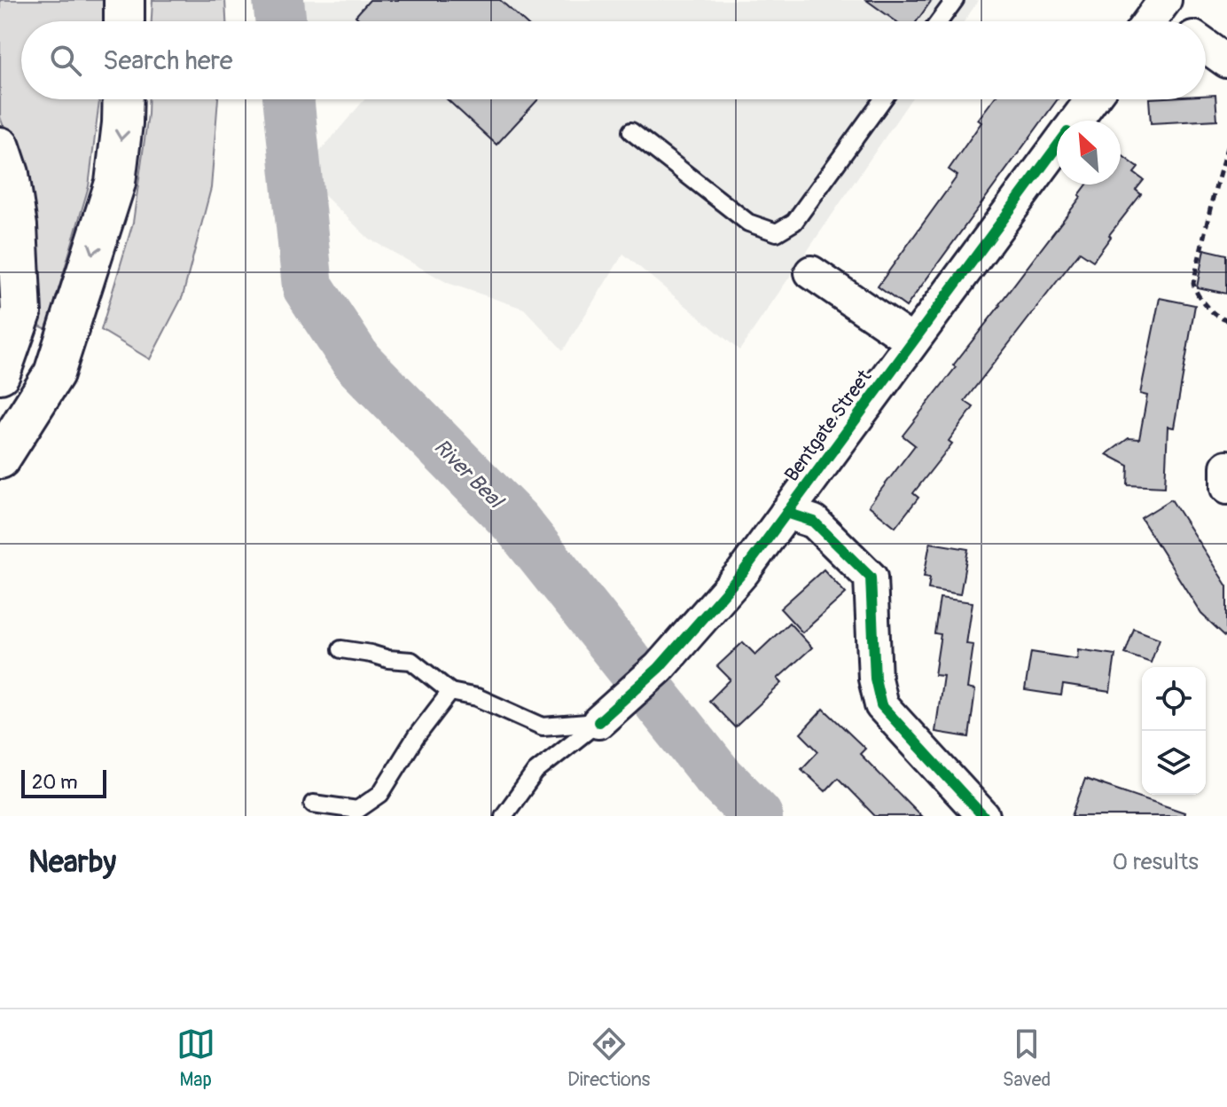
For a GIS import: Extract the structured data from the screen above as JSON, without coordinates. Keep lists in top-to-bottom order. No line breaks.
{"streets":{"street":["Bentgate Street"]},"water":["River Beal"],"scale_bar":"20 m","north":"top left","page":{"search":"Search here","scale":"20 m","heading":["Nearby","0 results"],"nav":["Map","Directions","Saved"]}}
